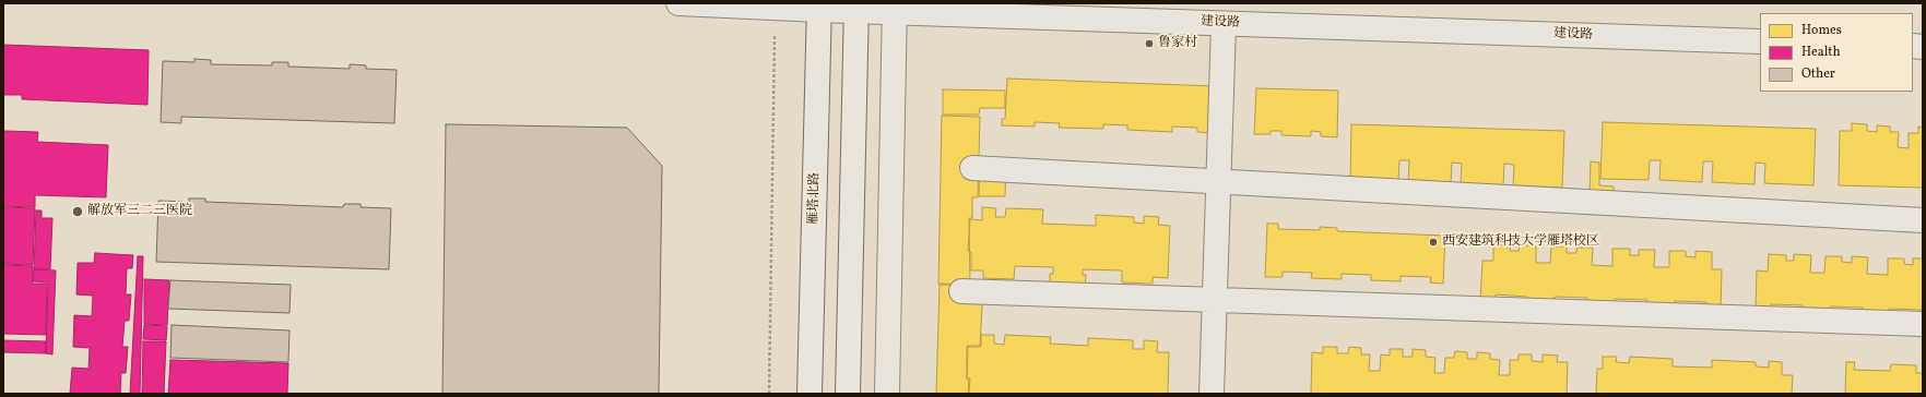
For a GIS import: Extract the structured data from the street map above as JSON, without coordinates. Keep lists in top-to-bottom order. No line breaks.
{"streets":{"street":["建设路","雁塔北路"]},"crossings":[["建设路","雁塔北路"]],"places":["鲁家村","解放军三二三医院","西安建筑科技大学雁塔校区"],"legend":["Homes","Health","Other"]}
